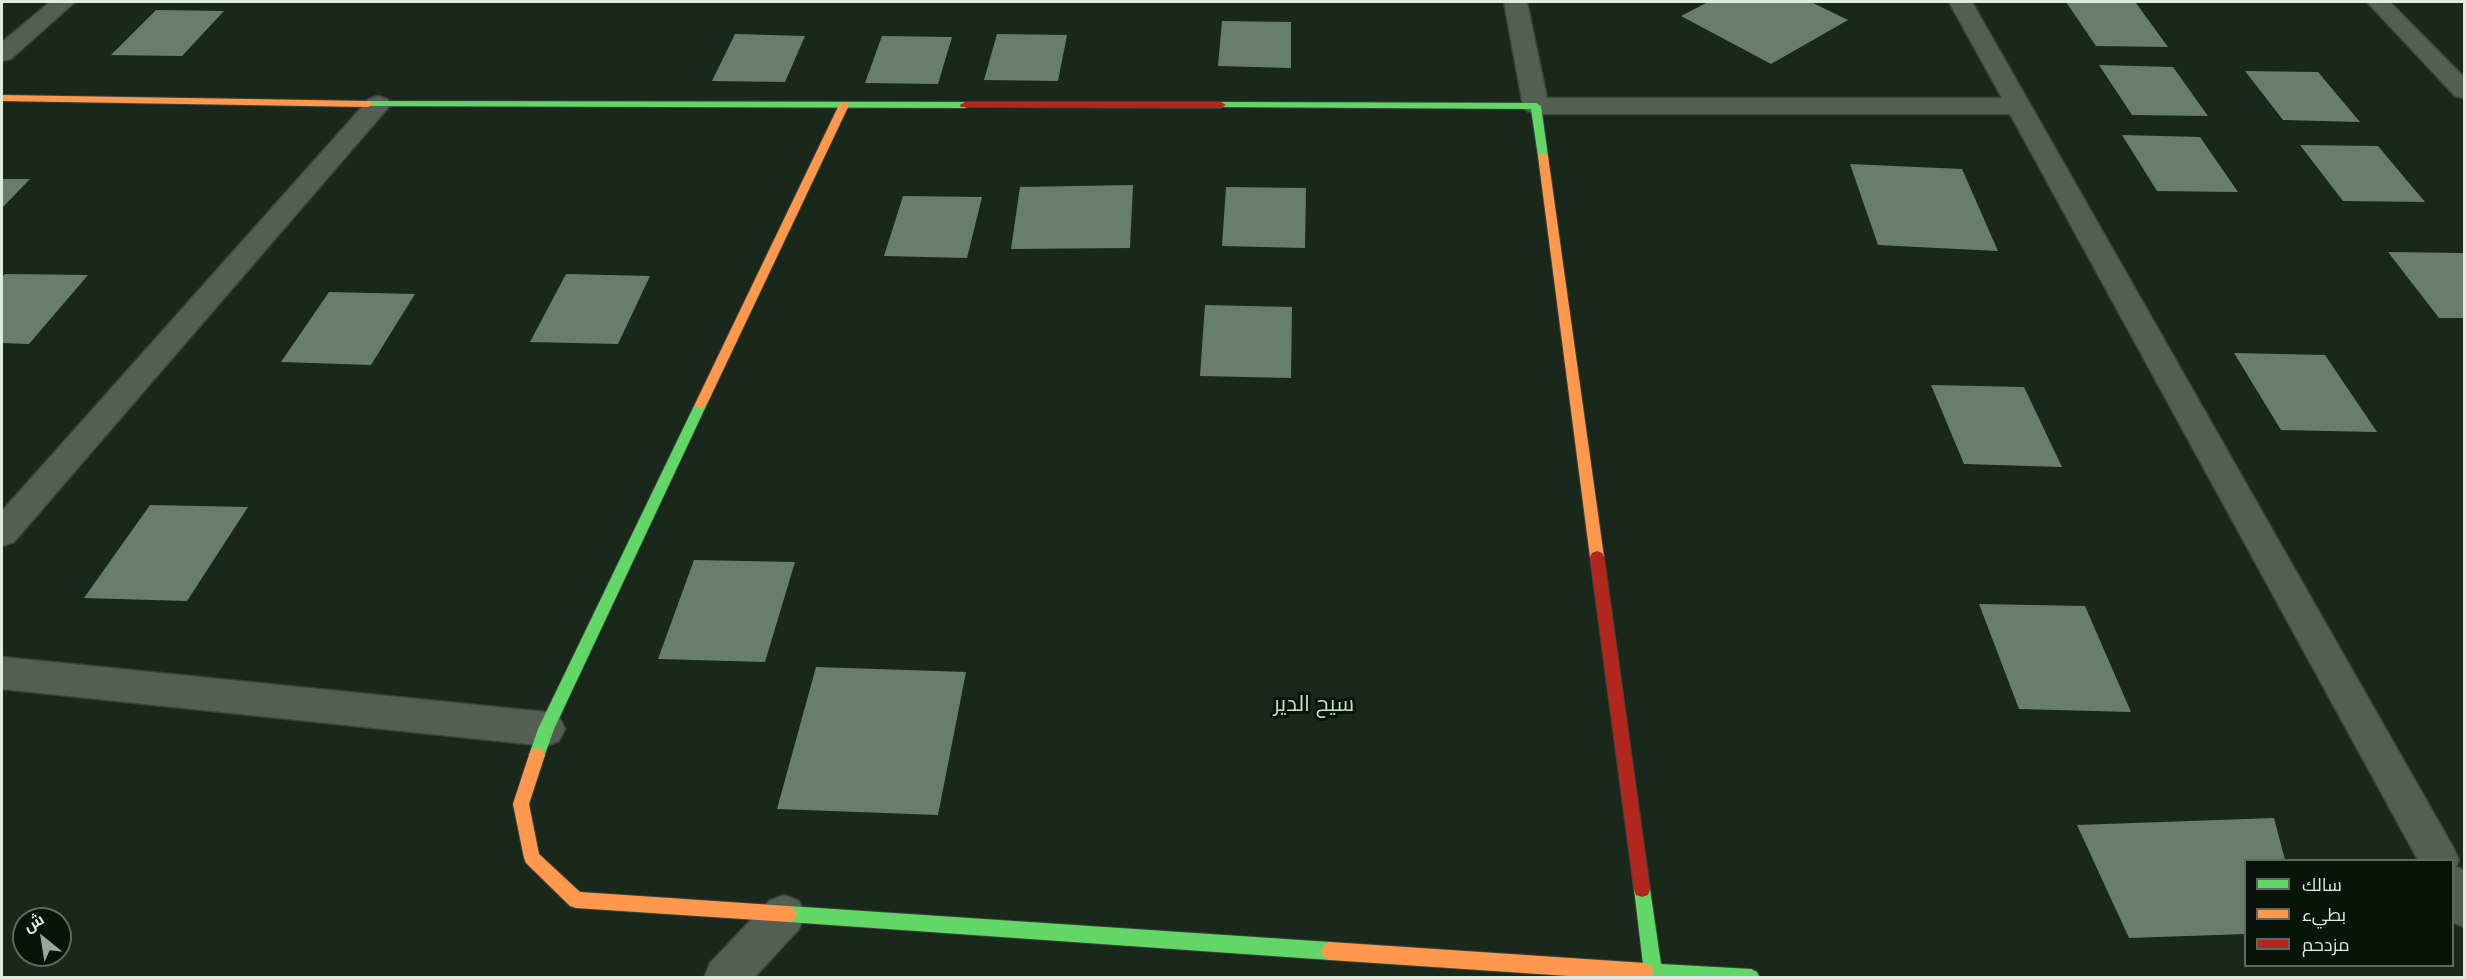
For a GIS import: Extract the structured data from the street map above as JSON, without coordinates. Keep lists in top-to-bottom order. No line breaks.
{"districts":["سيح الدير"],"legend":["سالك","بطيء","مزدحم"],"north":"top left"}
